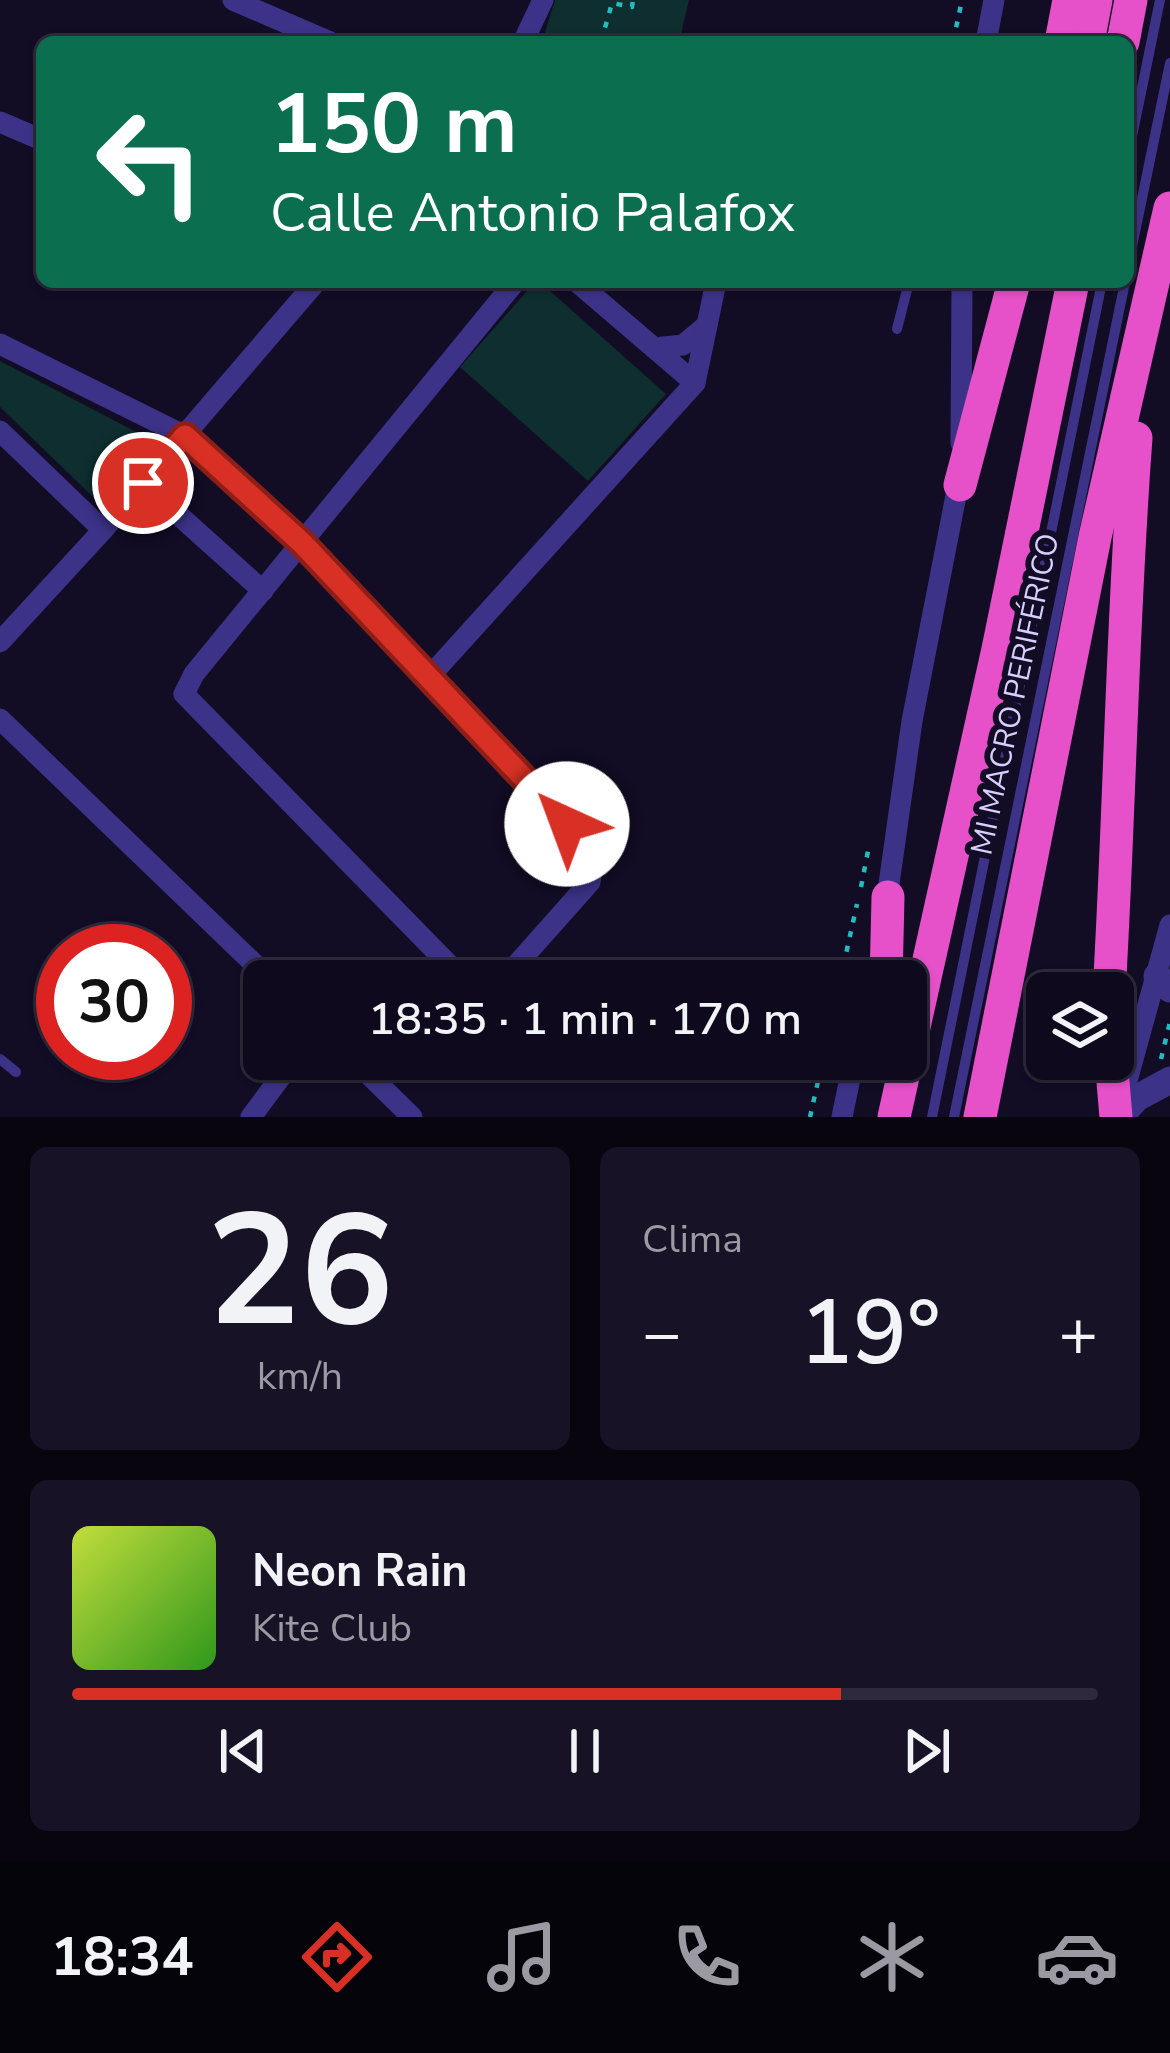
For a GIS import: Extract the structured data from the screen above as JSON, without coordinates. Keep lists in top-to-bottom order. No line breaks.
{"streets":{"lane":["MI MACRO PERIFÉRICO"]},"page":{"turn":["150 m","Calle Antonio Palafox"],"limit":"30","trip":"18:35 · 1 min · 170 m","tile":[["26","km/h"],"Clima"],"heat":["−","19°","+"],"song":["Neon Rain","Kite Club"],"tabs":"18:34"}}
